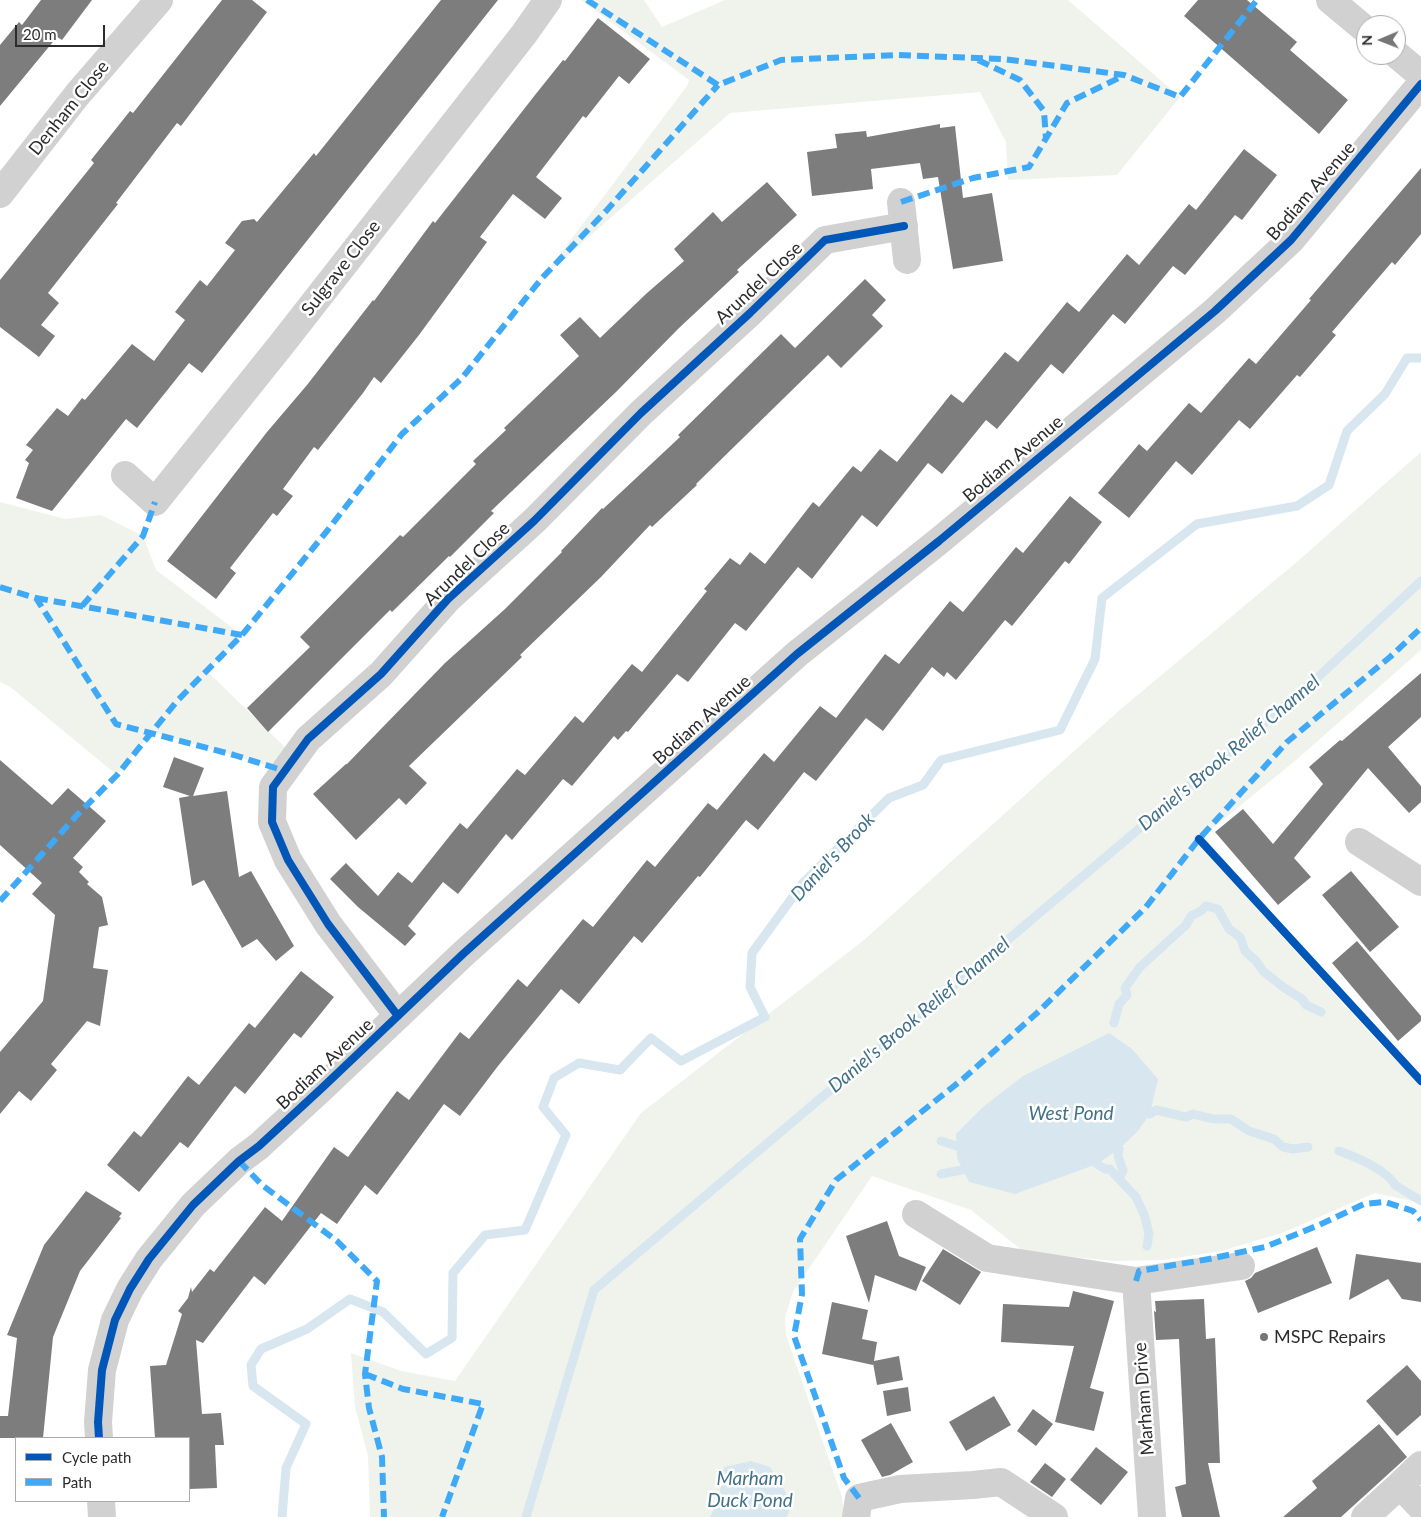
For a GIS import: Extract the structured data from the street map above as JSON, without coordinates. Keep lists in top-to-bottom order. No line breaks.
{"streets":{"street":["Denham Close","Bodiam Avenue","Sulgrave Close","Arundel Close","Marham Drive"]},"crossings":[["Bodiam Avenue","Arundel Close"]],"water":["Daniel's Brook Relief Channel","Daniel's Brook","West Pond","Marham Duck Pond"],"places":["MSPC Repairs"],"legend":["Cycle path","Path"],"scale_bar":"20 m","north":"left"}
